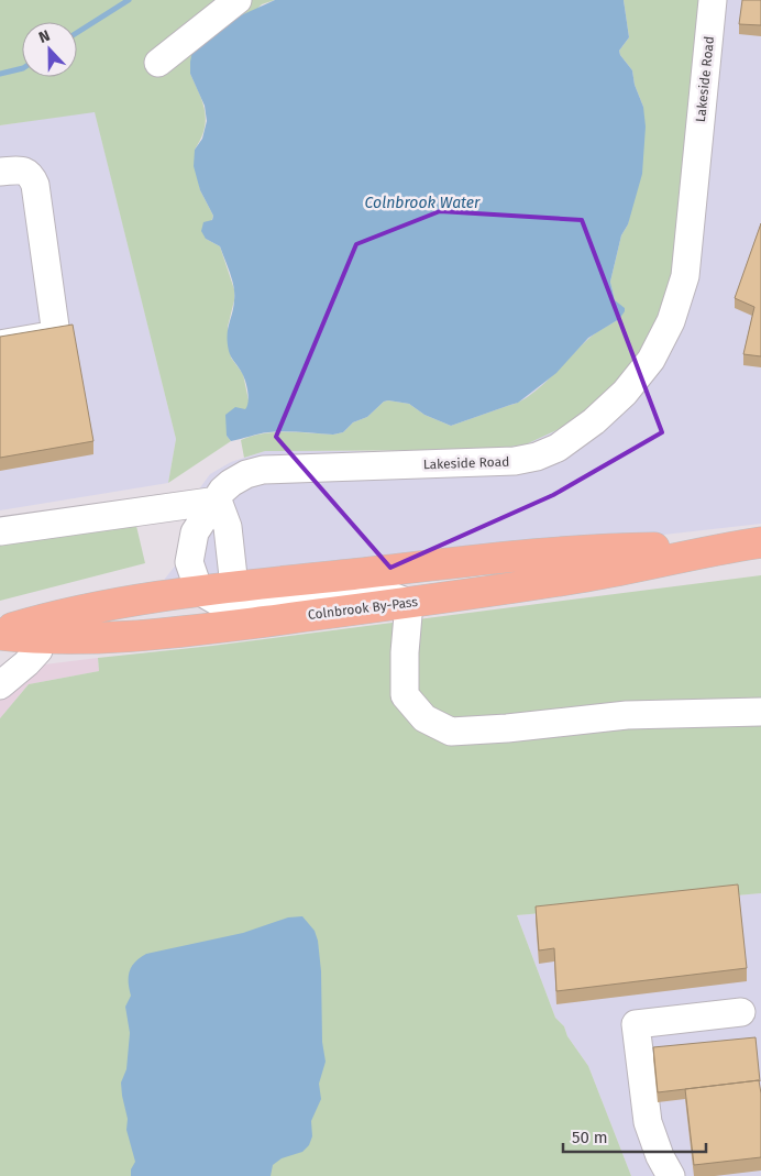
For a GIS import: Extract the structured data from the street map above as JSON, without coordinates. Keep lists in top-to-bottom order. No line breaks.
{"streets":{"highway":["Colnbrook By-Pass"],"lane":["Lakeside Road"]},"crossings":[["Lakeside Road","Colnbrook By-Pass"]],"water":["Colnbrook Water"],"scale_bar":"50 m","north":"top"}
